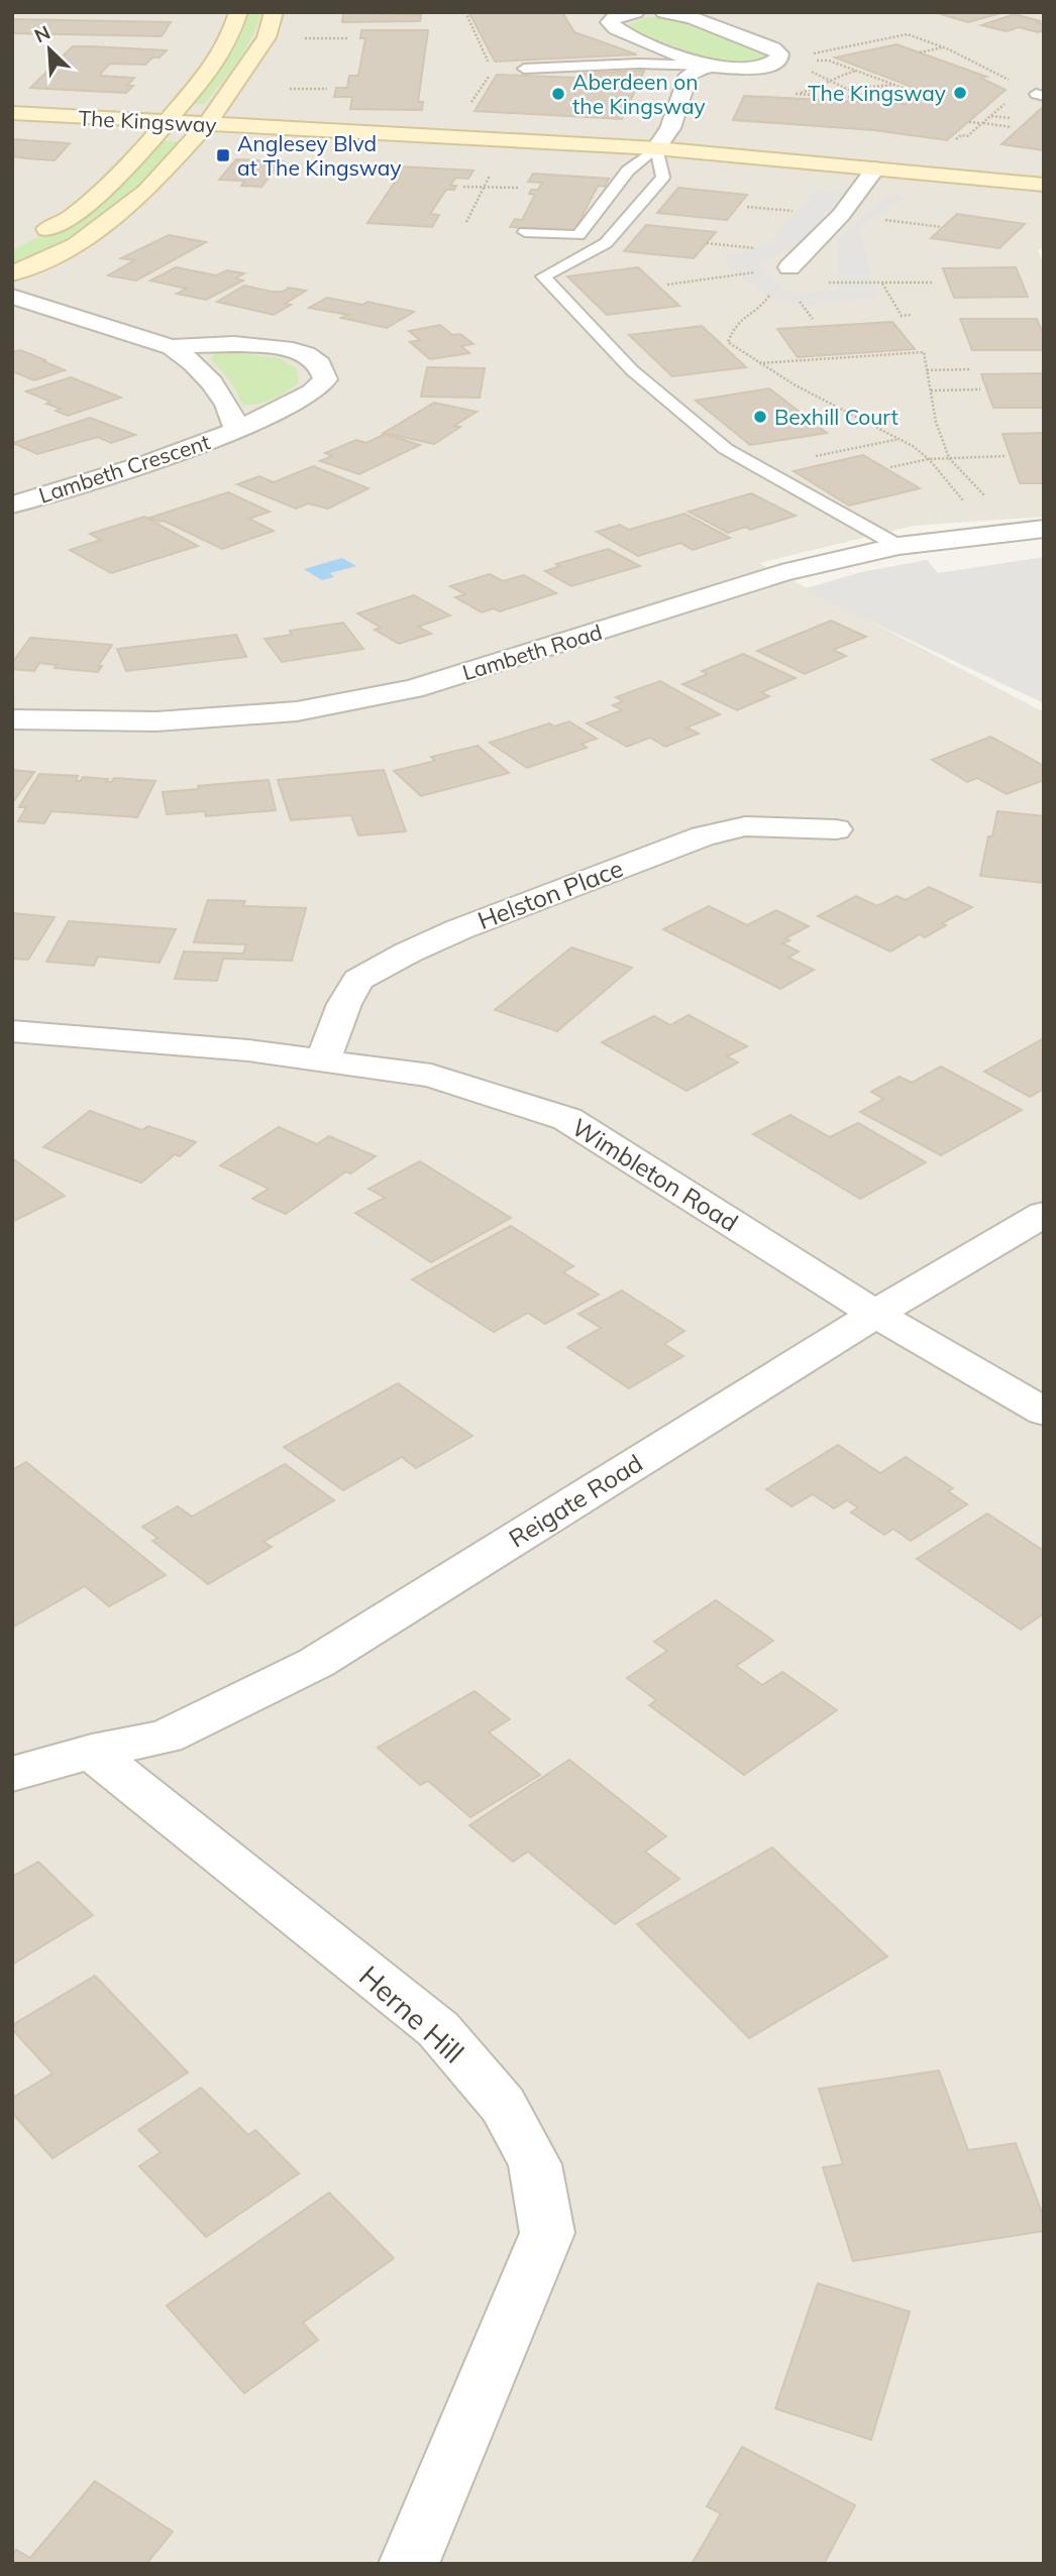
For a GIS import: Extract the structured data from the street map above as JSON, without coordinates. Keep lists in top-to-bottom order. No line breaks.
{"streets":{"street":["The Kingsway","Lambeth Crescent","Lambeth Road","Helston Place","Wimbleton Road","Reigate Road","Herne Hill"]},"crossings":[["Helston Place","Wimbleton Road"],["Wimbleton Road","Reigate Road"],["Reigate Road","Herne Hill"]],"places":{"other":["The Kingsway","Aberdeen on the Kingsway","Bexhill Court"],"transit":["Anglesey Blvd at The Kingsway"]},"north":"top left"}
